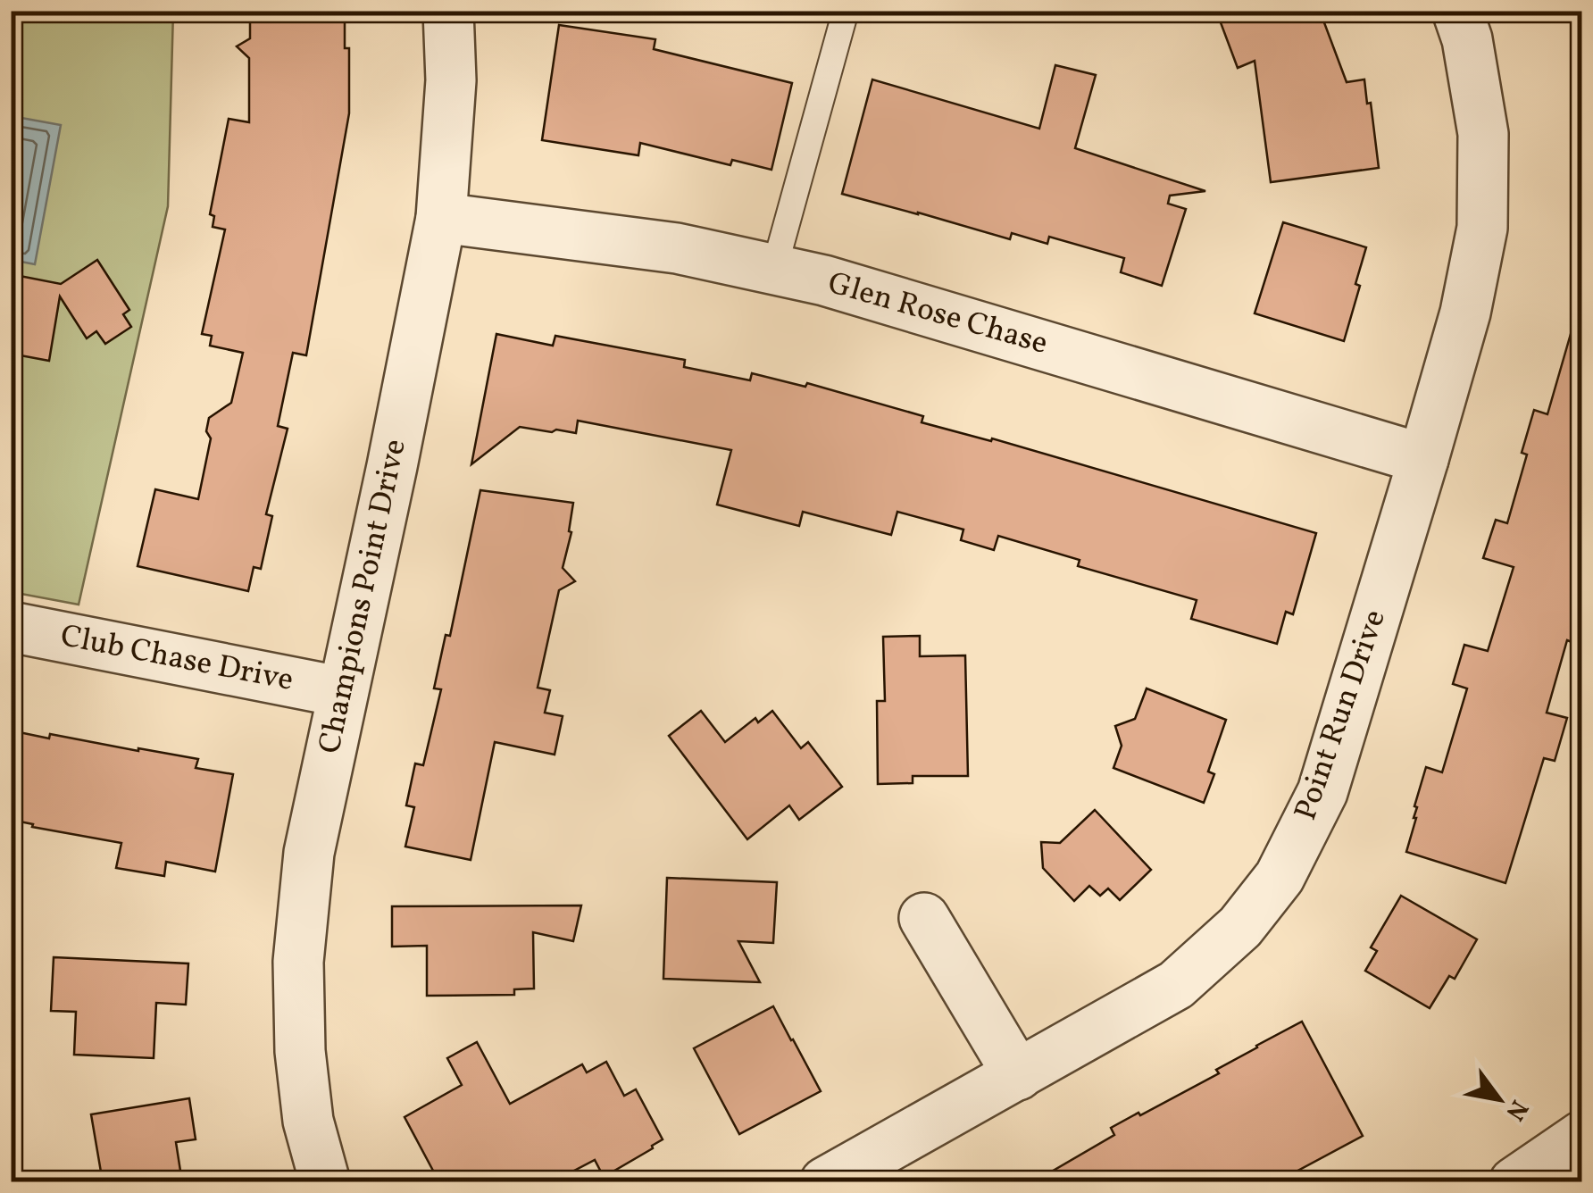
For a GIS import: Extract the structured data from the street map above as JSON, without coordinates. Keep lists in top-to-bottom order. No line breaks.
{"streets":{"street":["Glen Rose Chase","Champions Point Drive","Club Chase Drive","Point Run Drive"]},"crossings":[["Glen Rose Chase","Champions Point Drive"],["Glen Rose Chase","Point Run Drive"],["Champions Point Drive","Club Chase Drive"]],"north":"bottom right"}
